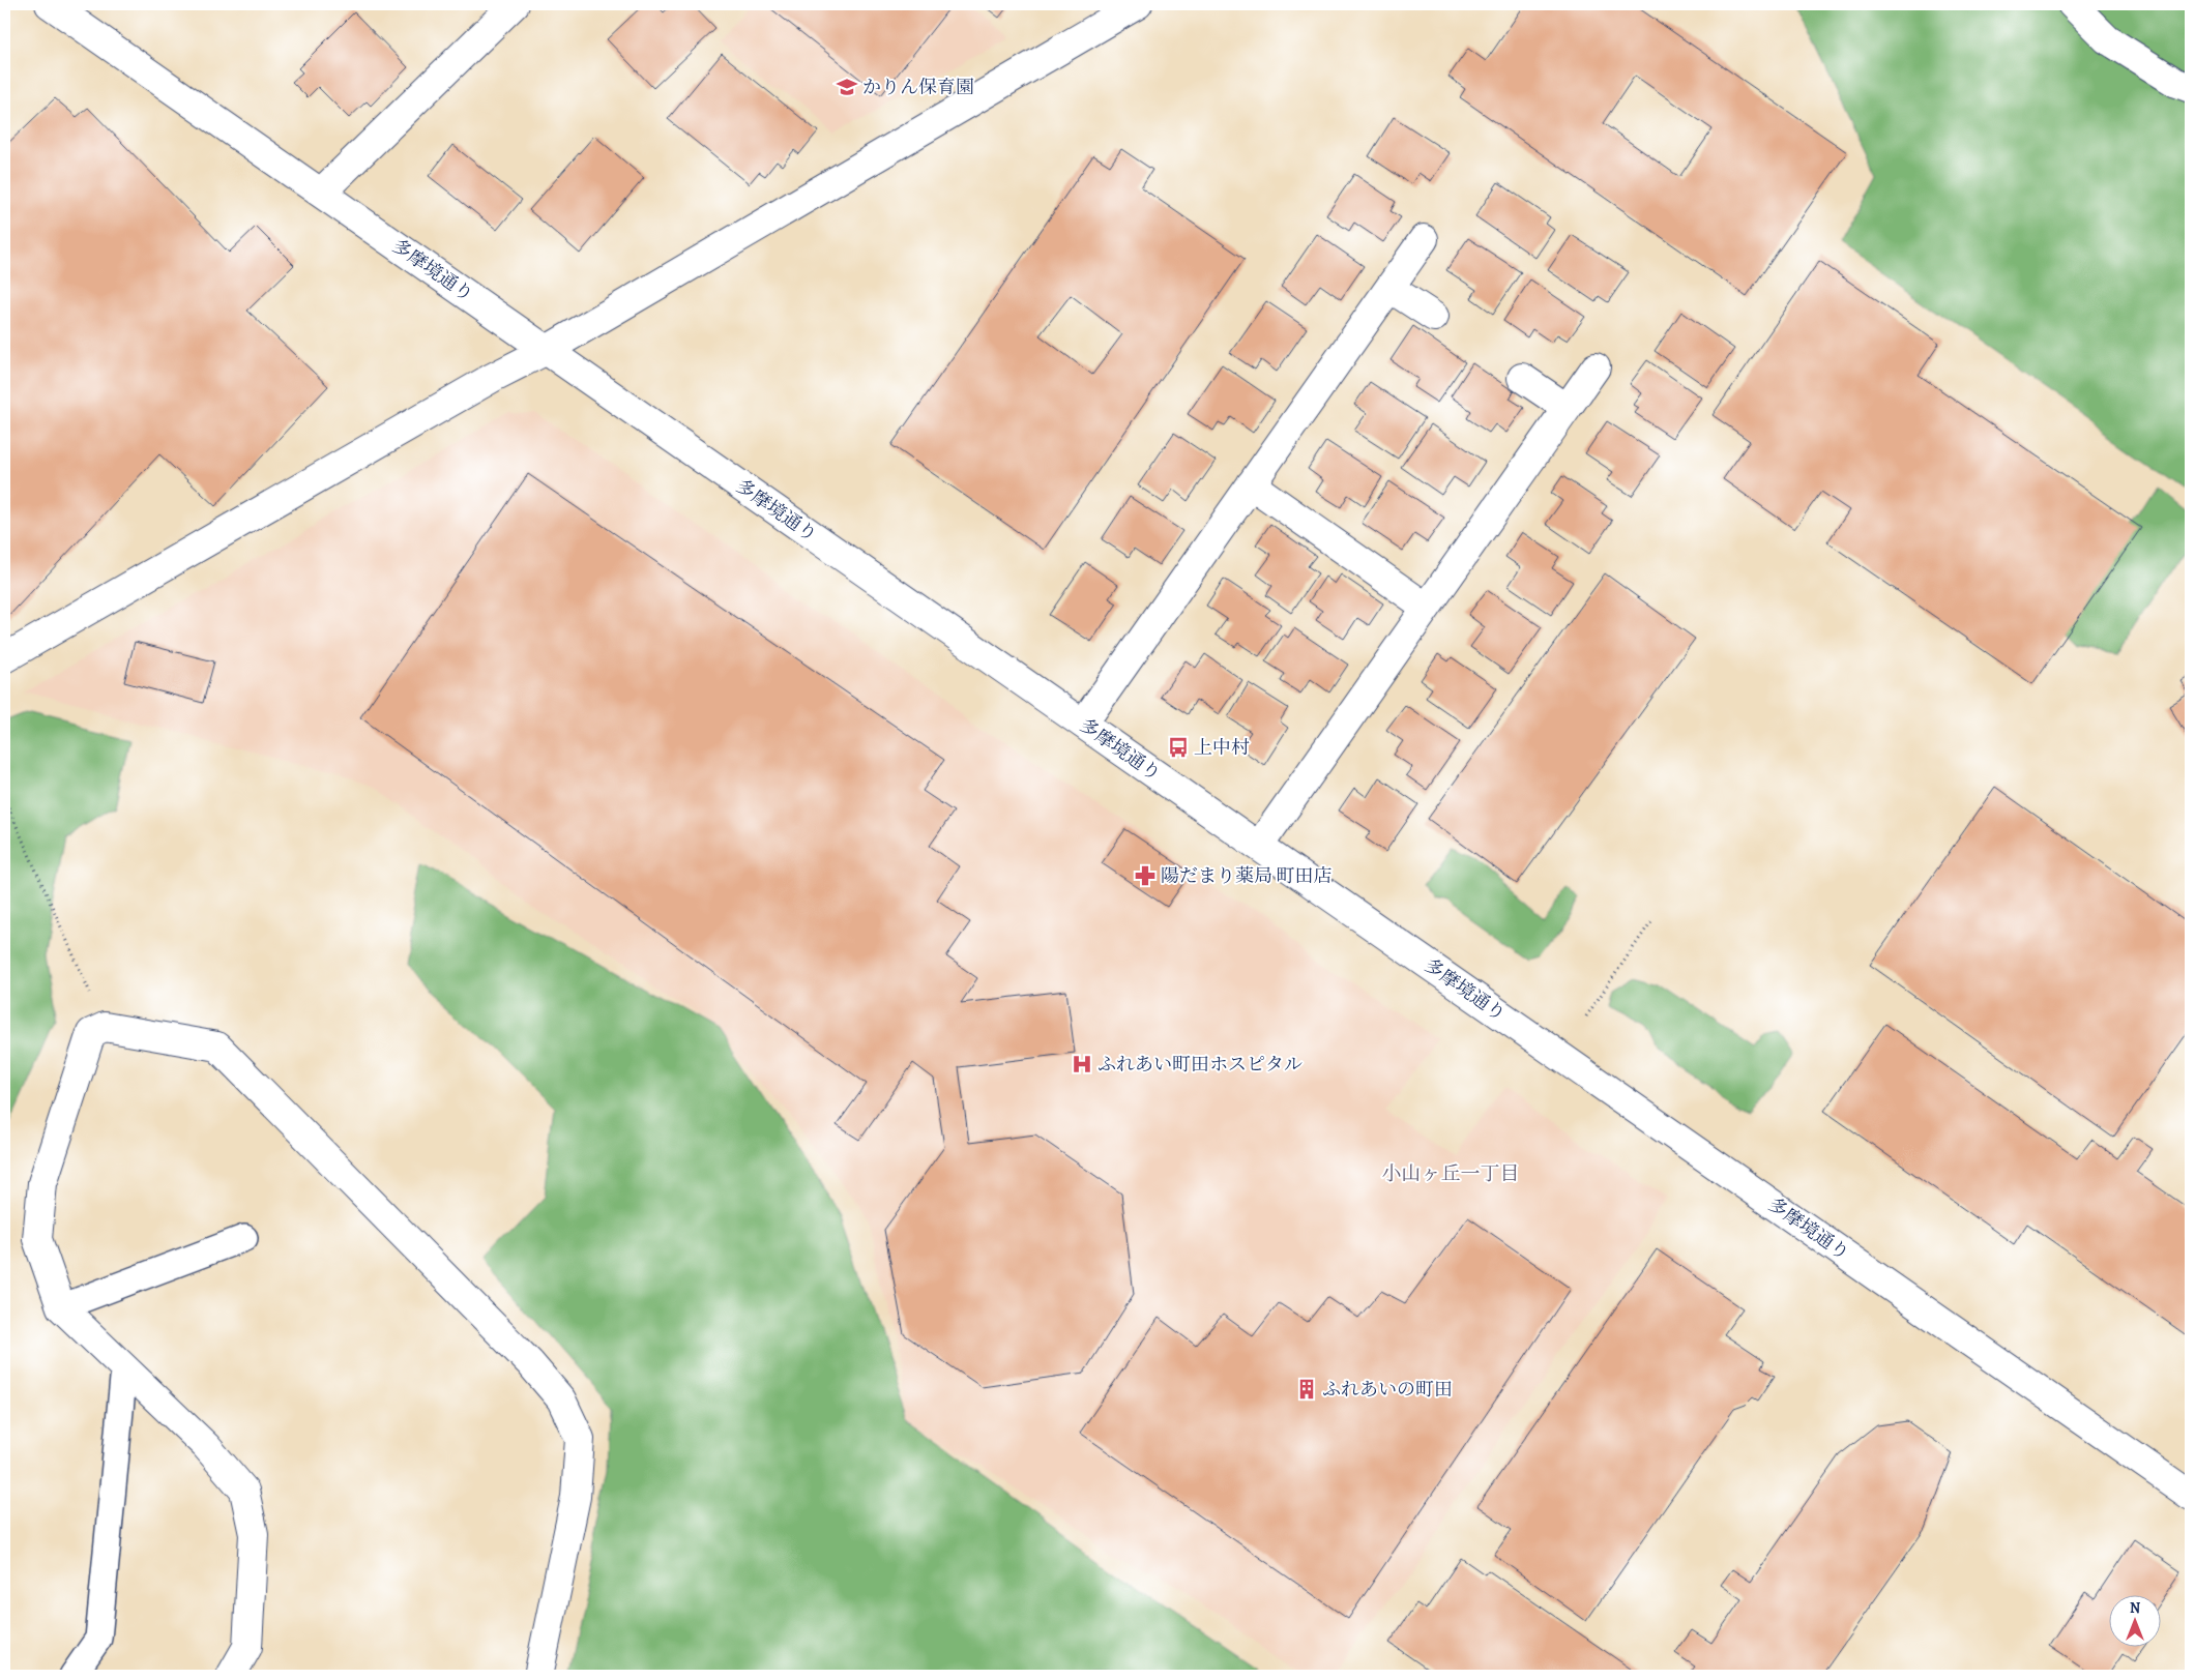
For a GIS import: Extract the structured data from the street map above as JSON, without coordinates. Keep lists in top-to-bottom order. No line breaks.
{"streets":{"street":["多摩境通り"]},"districts":["小山ヶ丘一丁目"],"places":{"school or university":["かりん保育園"],"bus stop":["上中村"],"pharmacy":["陽だまり薬局 町田店"],"hospital":["ふれあい町田ホスピタル"],"building":["ふれあいの町田"]},"north":"top"}
